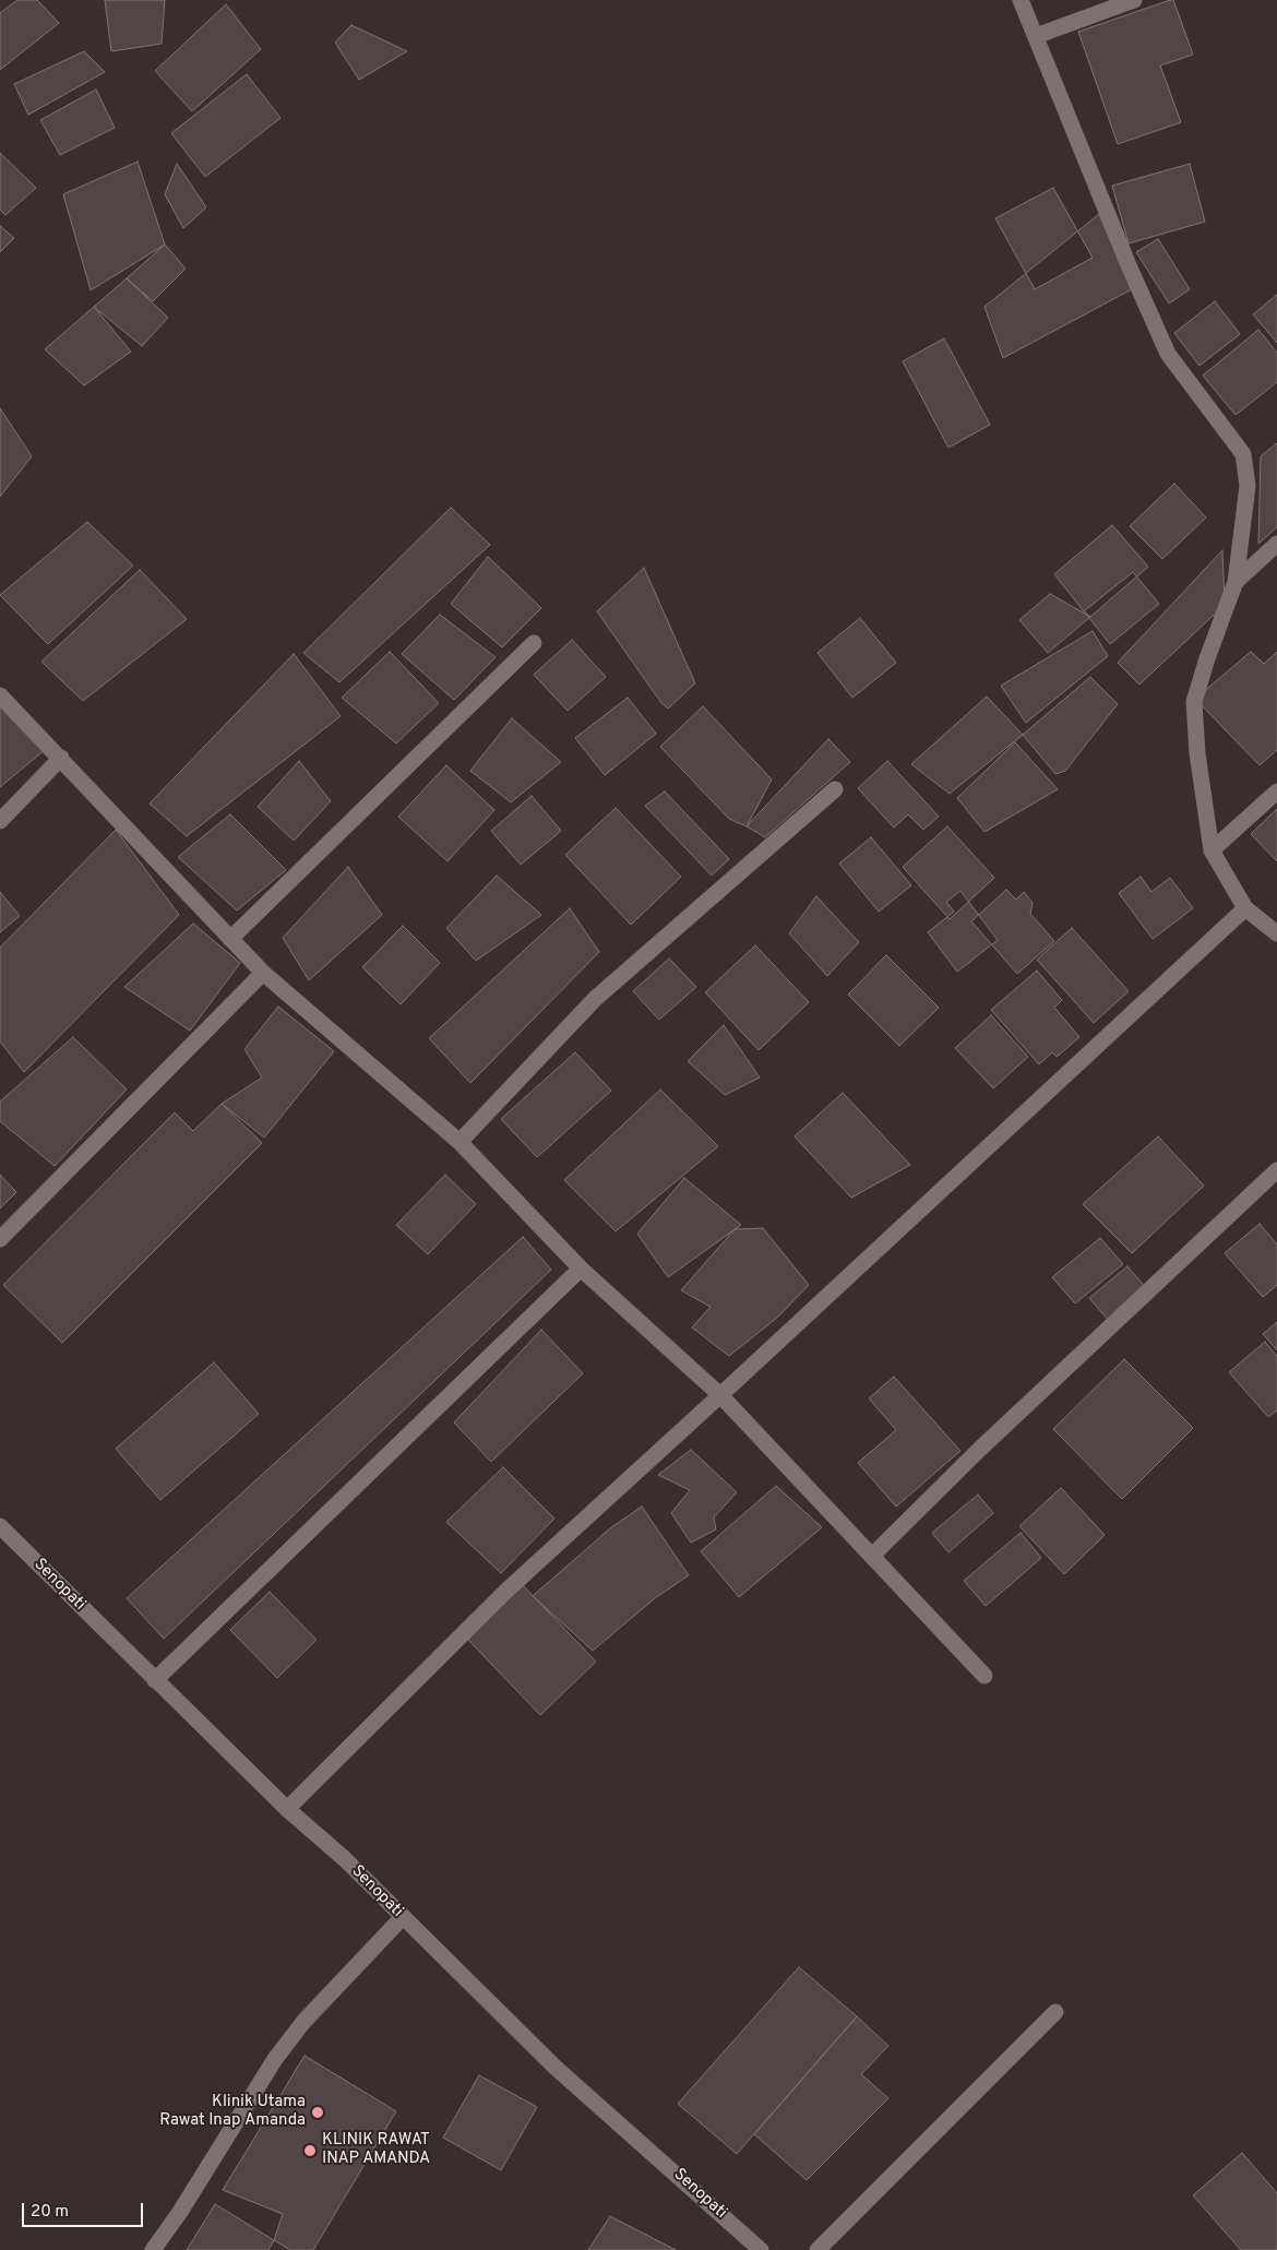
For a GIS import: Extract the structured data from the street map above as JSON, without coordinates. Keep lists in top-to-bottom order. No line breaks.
{"streets":{"street":["Senopati"]},"places":["Klinik Utama Rawat Inap Amanda","KLINIK RAWAT INAP AMANDA"],"scale_bar":"20 m"}
